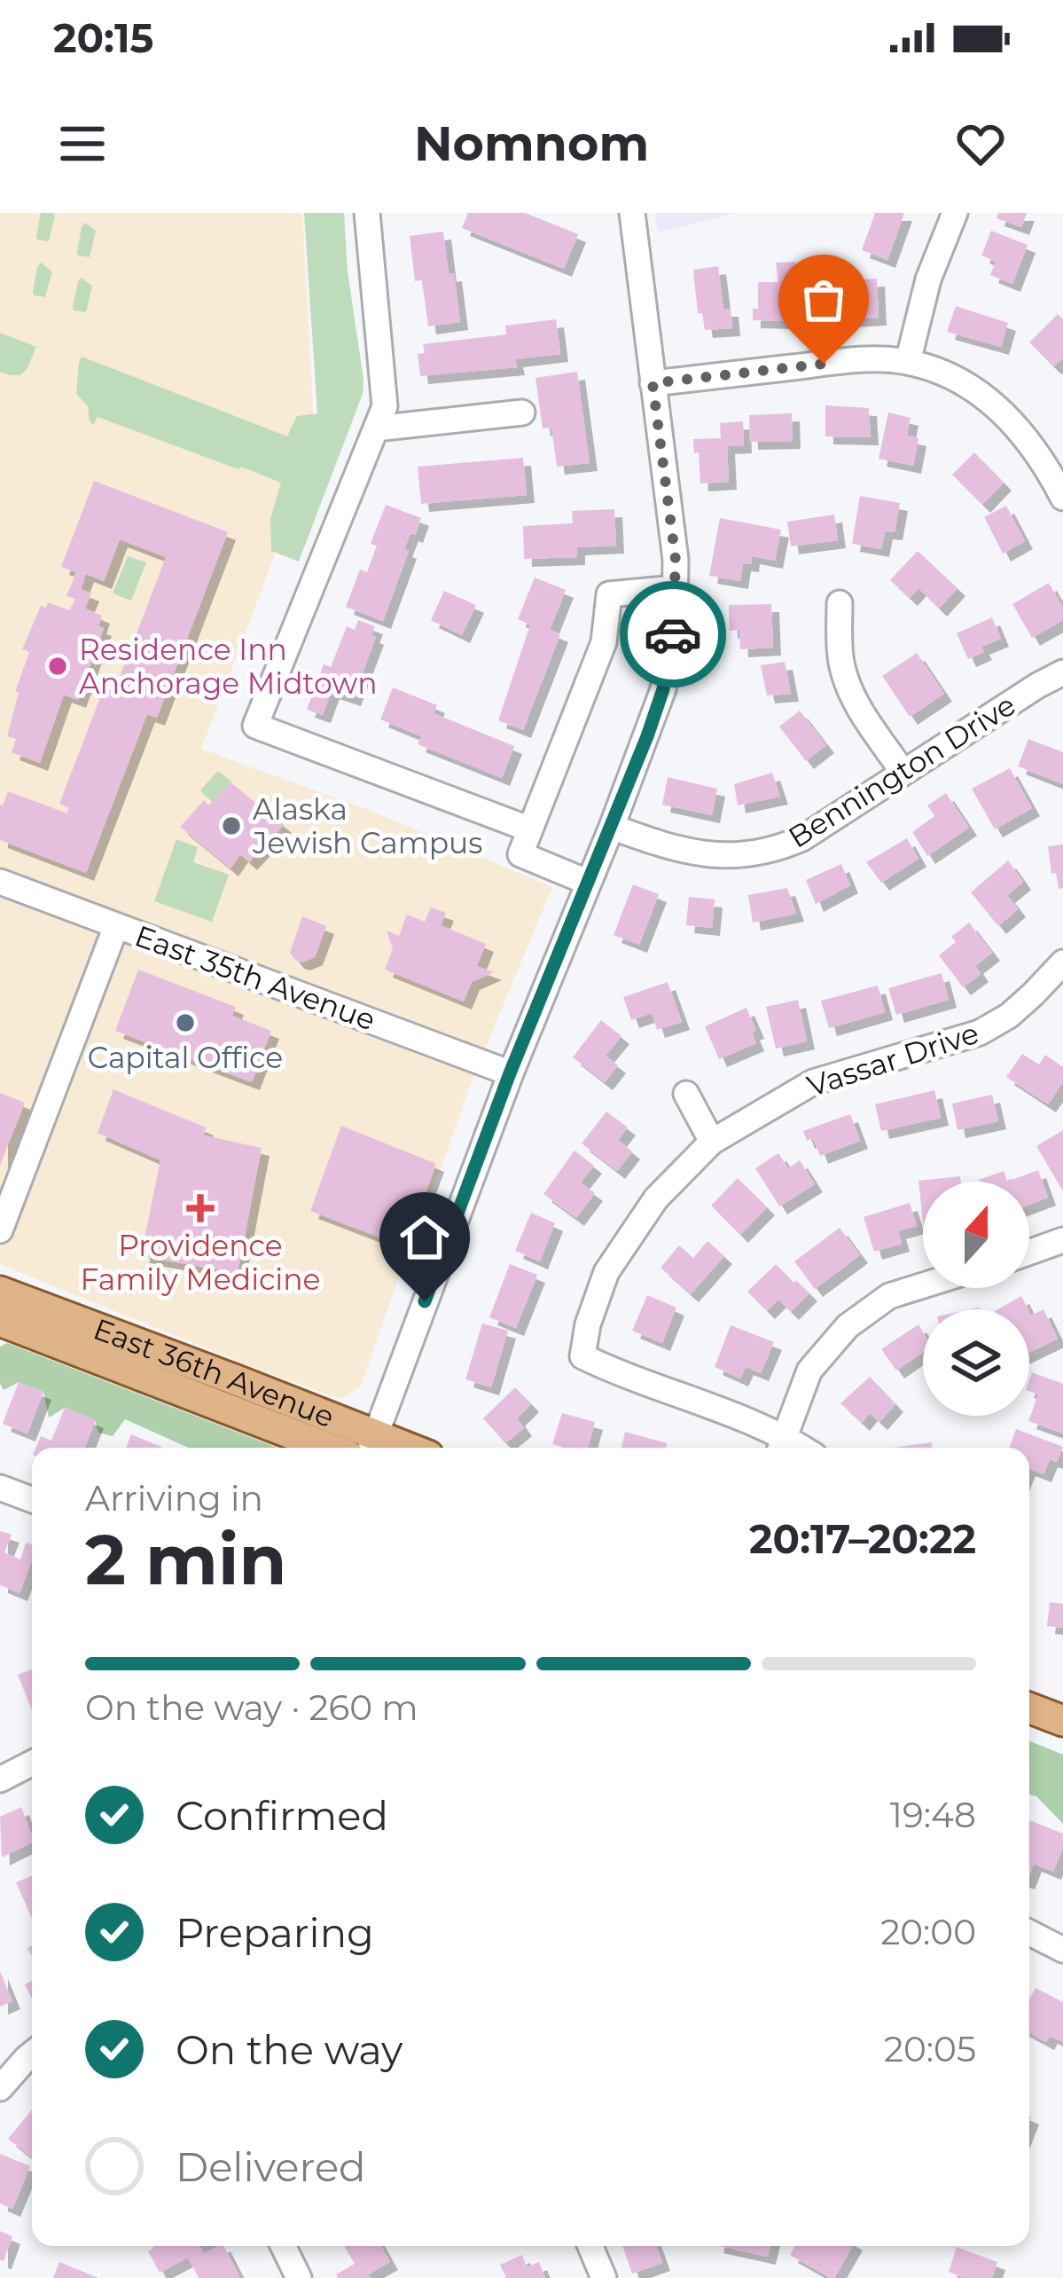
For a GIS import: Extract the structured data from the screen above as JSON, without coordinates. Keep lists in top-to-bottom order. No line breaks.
{"streets":{"main road":["East 36th Avenue"],"street":["Bennington Drive","East 35th Avenue","Vassar Drive"]},"places":{"other":["Residence Inn Anchorage Midtown","Alaska Jewish Campus","Capital Office"],"health":["Providence Family Medicine"]},"north":"top","page":{"status":"20:15","header":"Nomnom","heading":["2 min","Arriving in","20:17–20:22"],"bar":"On the way · 260 m","list":[["Confirmed","19:48"],["Preparing","20:00"],["On the way","20:05"],"Delivered"]}}
